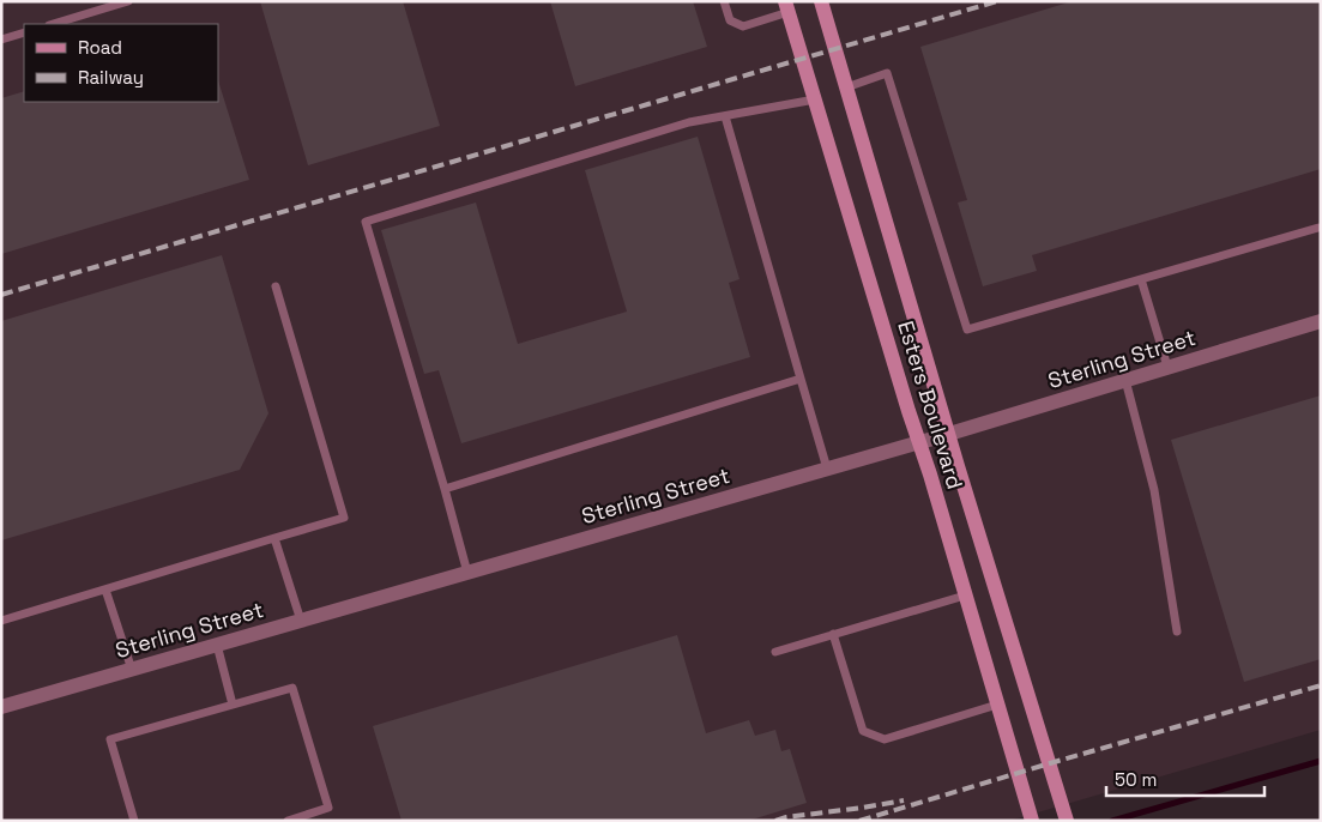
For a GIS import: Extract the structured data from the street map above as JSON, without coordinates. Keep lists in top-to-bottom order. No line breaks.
{"streets":{"main road":["Esters Boulevard"],"street":["Sterling Street"]},"crossings":[["Sterling Street","Esters Boulevard"]],"legend":["Road","Railway"],"scale_bar":"50 m"}
